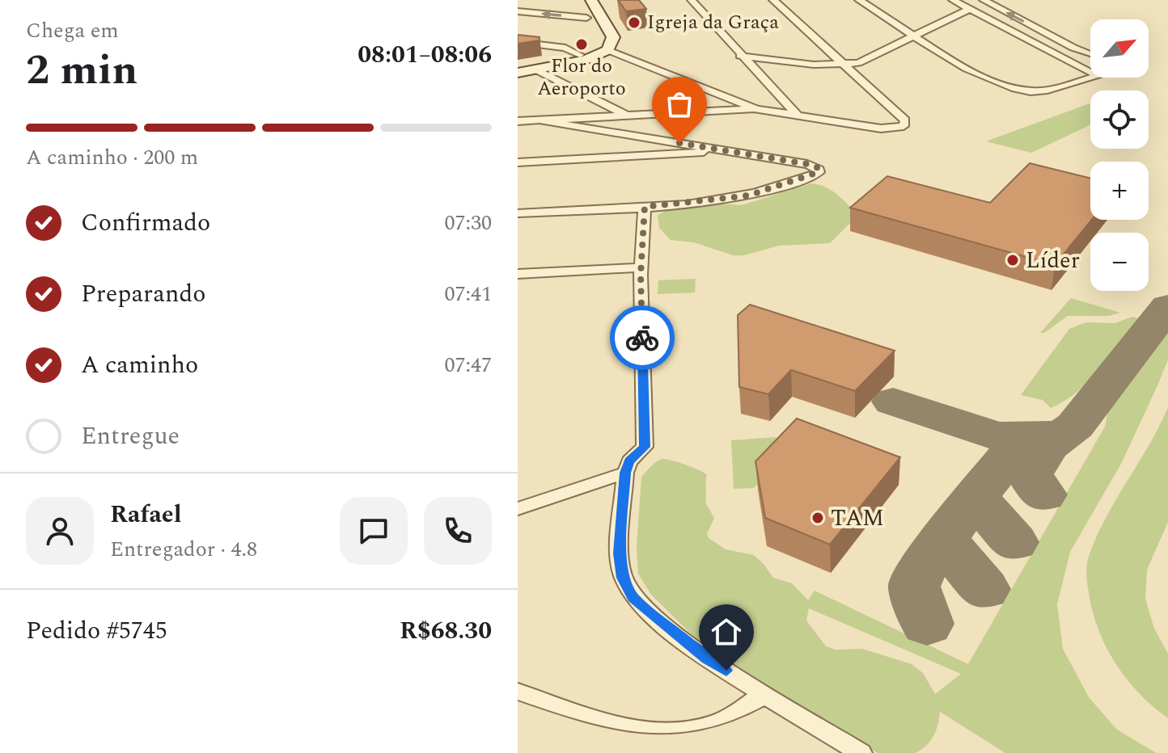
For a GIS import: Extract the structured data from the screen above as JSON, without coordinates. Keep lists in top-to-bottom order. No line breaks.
{"places":["Igreja da Graça","Flor do Aeroporto","Líder","TAM"],"north":"top right","page":{"heading":["2 min","Chega em","08:01–08:06"],"panel":["Rafael","Entregador · 4.8","Pedido #5745","R$68.30"],"map_buttons":["+","−"],"bar":"A caminho · 200 m","list":[["Confirmado","07:30"],["Preparando","07:41"],["A caminho","07:47"],"Entregue"]}}
